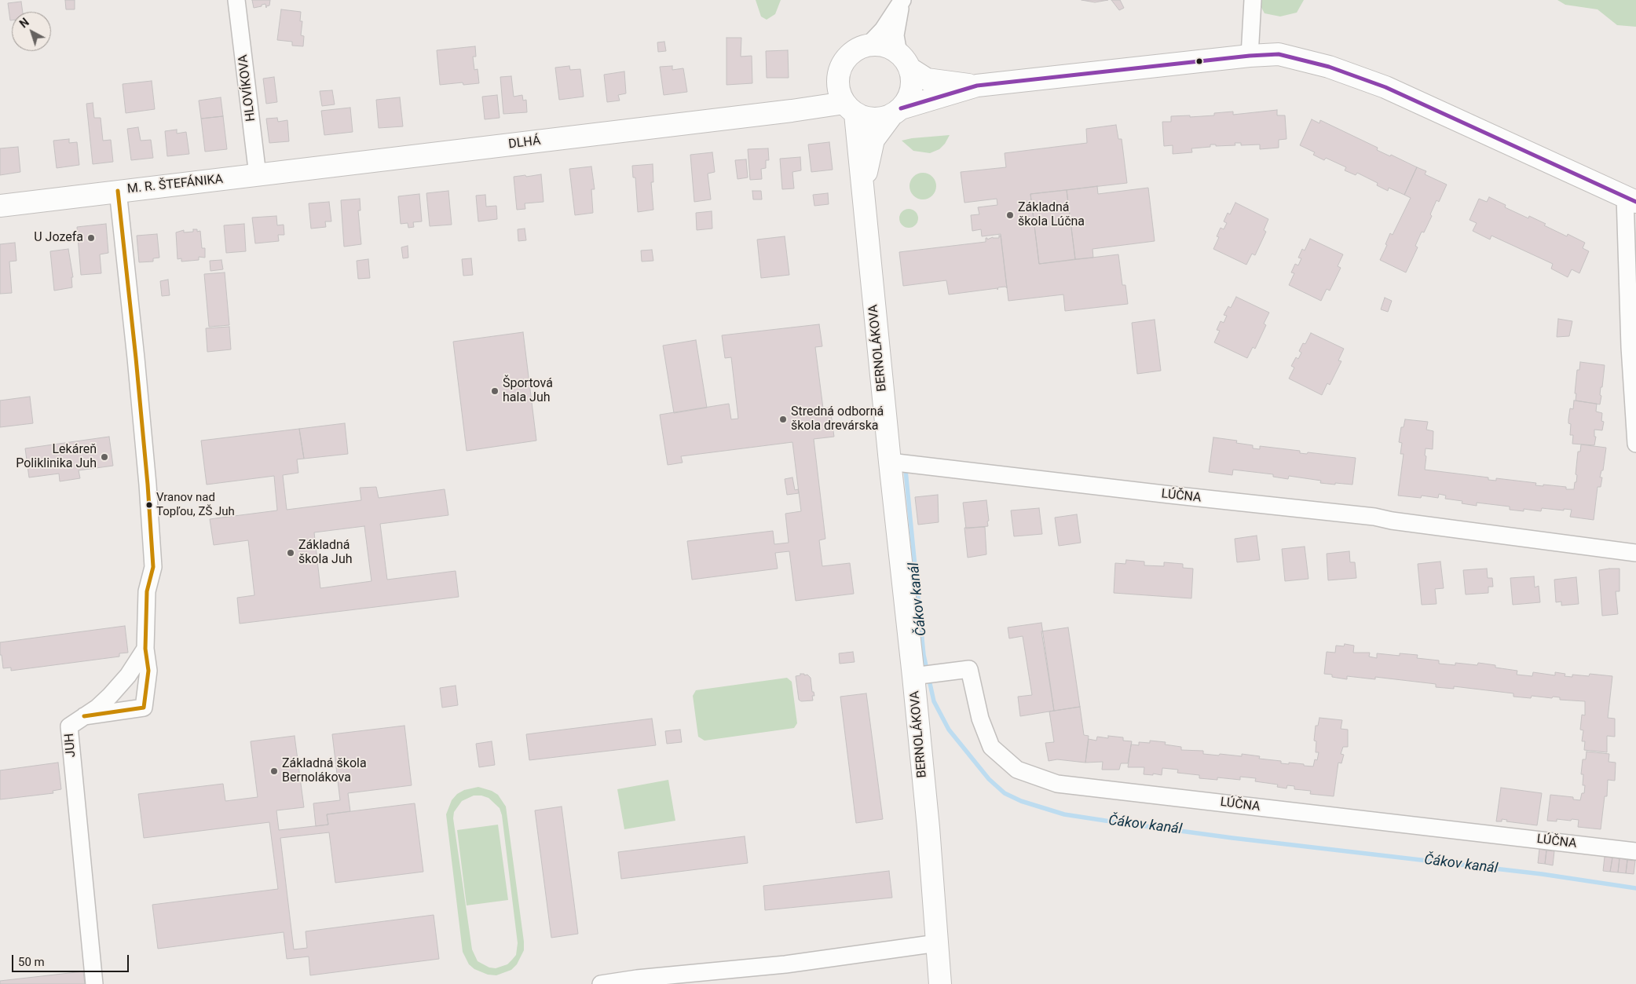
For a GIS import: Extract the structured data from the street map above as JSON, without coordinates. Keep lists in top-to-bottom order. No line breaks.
{"streets":{"street":["HLOVÍKOVA","DLHÁ","M. R. ŠTEFÁNIKA","BERNOLÁKOVA","LÚČNA","JUH"]},"crossings":[["HLOVÍKOVA","DLHÁ"],["HLOVÍKOVA","M. R. ŠTEFÁNIKA"],["DLHÁ","M. R. ŠTEFÁNIKA"],["DLHÁ","BERNOLÁKOVA"],["M. R. ŠTEFÁNIKA","JUH"],["BERNOLÁKOVA","LÚČNA"]],"water":["Čákov kanál"],"places":["Základná škola Lúčna","U Jozefa","Športová hala Juh","Stredná odborná škola drevárska","Lekáreň Poliklinika Juh","Vranov nad Topľou, ZŠ Juh","Základná škola Juh","Základná škola Bernolákova"],"scale_bar":"50 m","north":"top left"}
